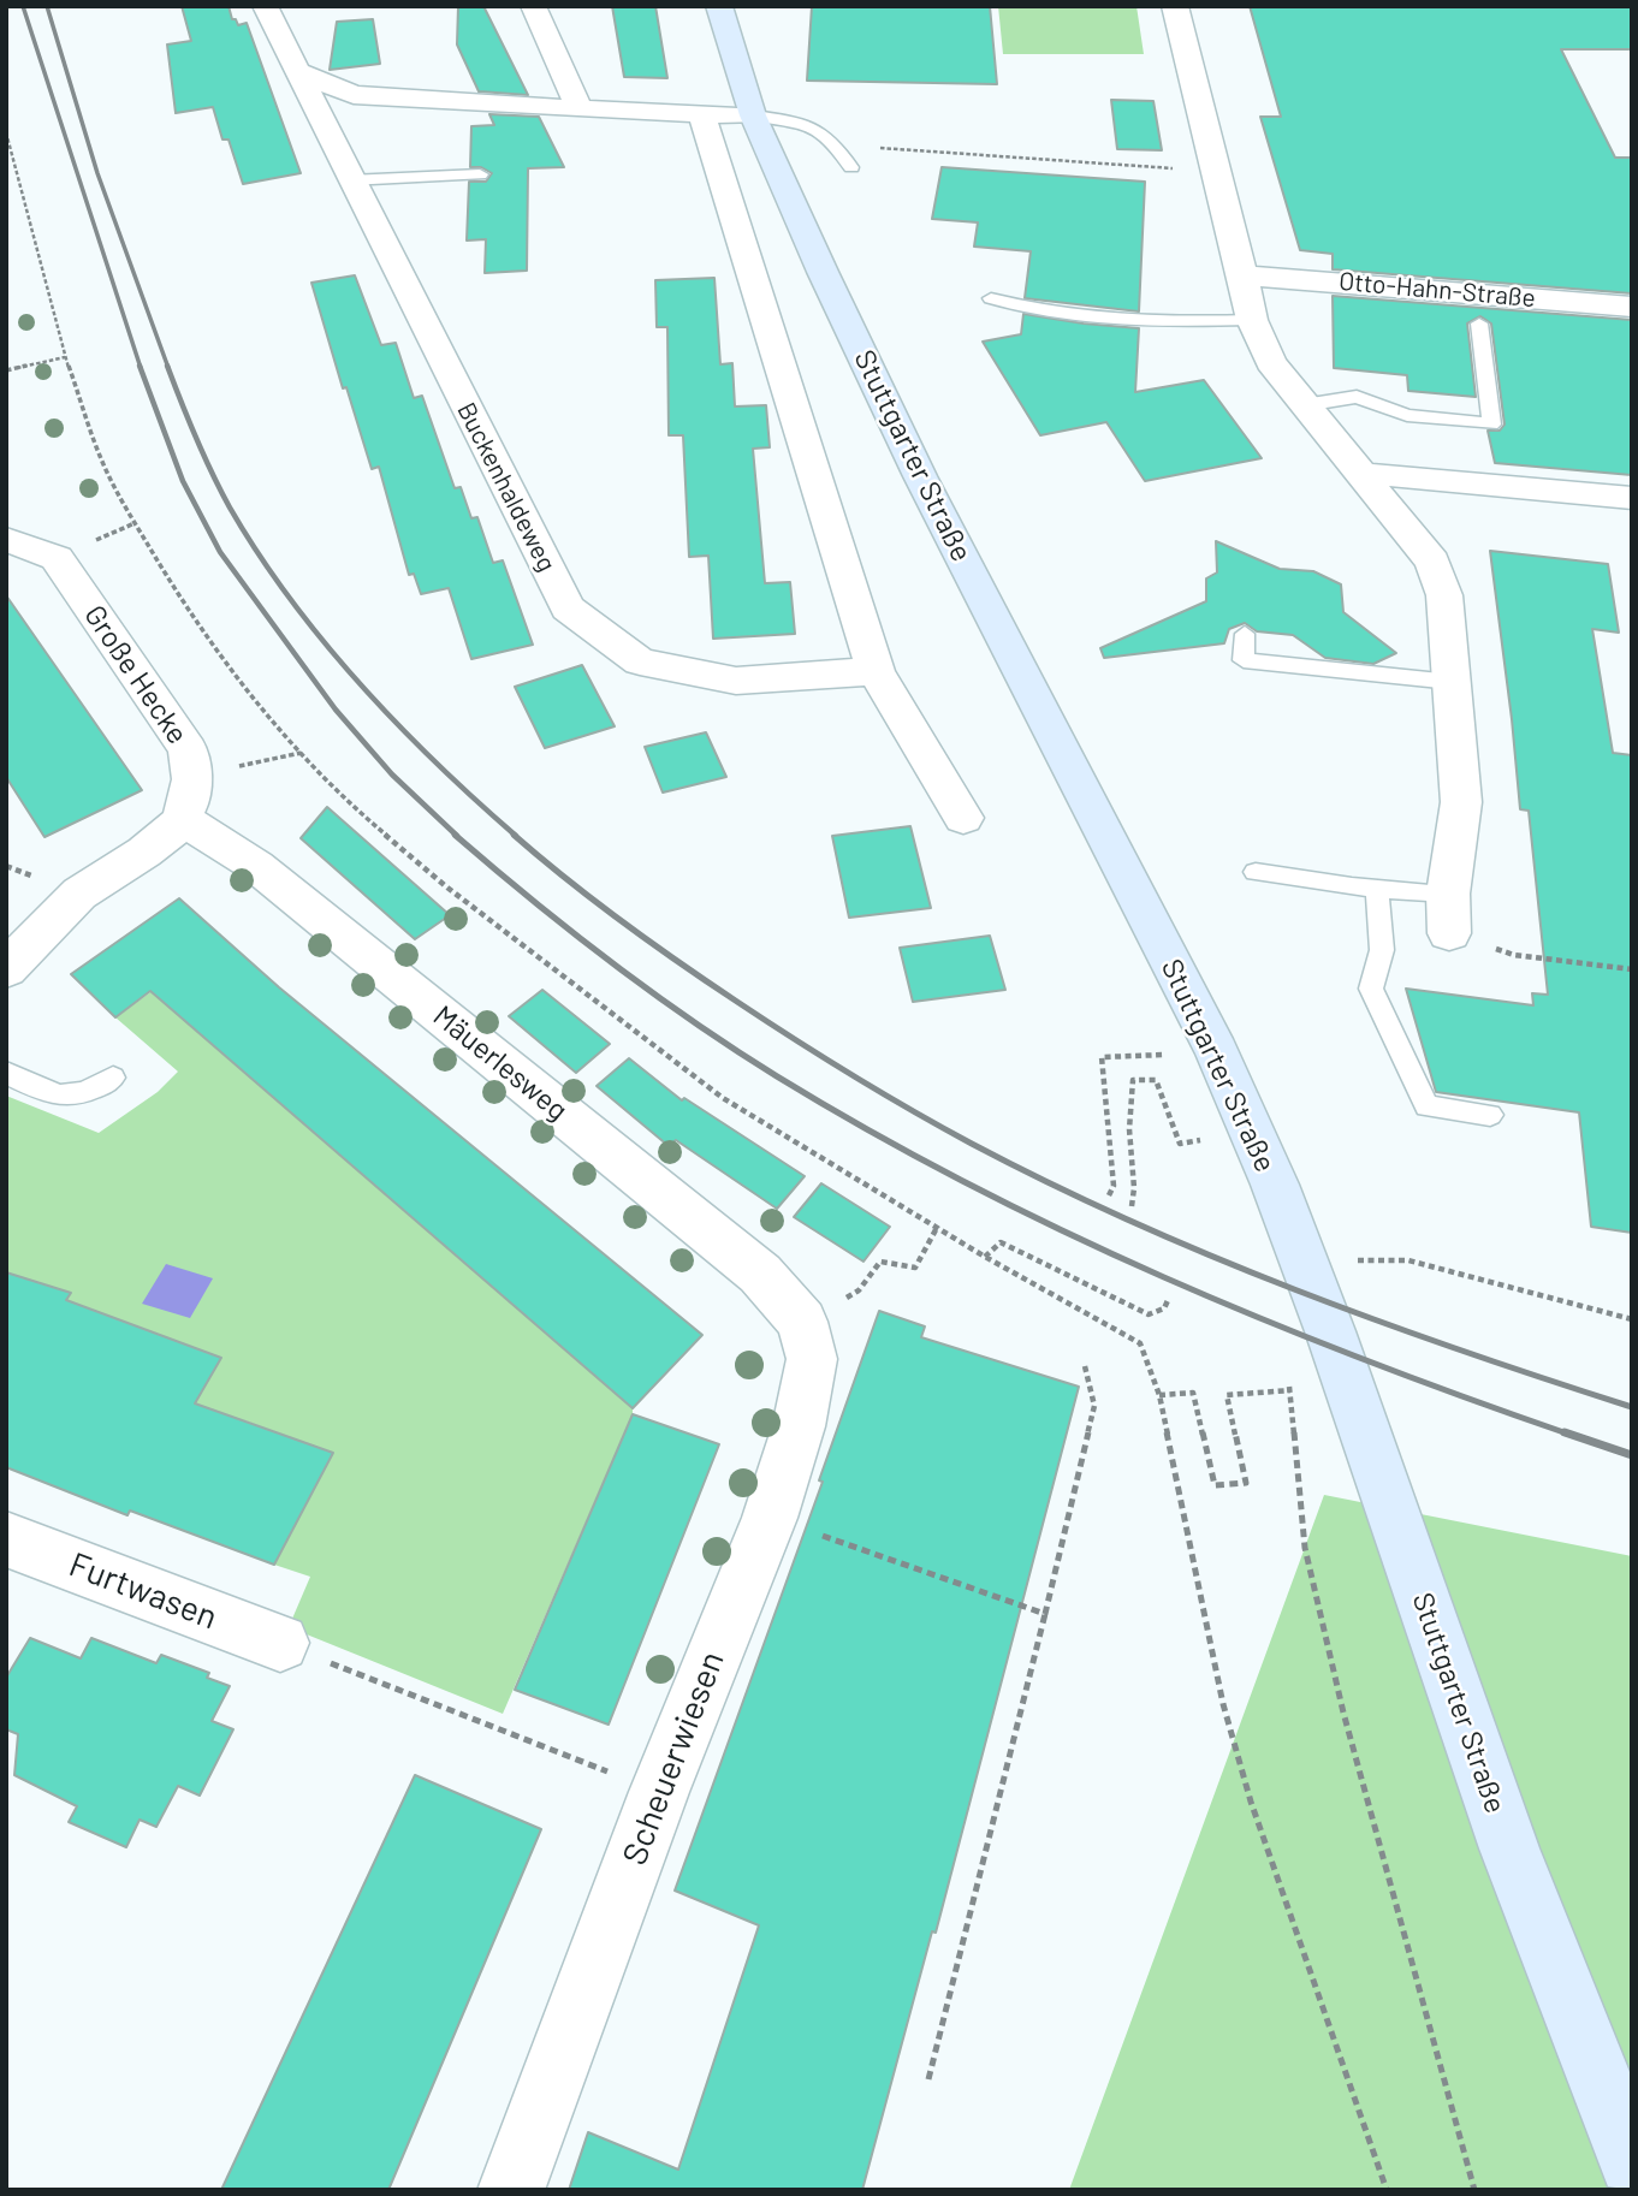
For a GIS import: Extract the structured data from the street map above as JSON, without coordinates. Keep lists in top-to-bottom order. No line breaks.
{"streets":{"street":["Otto-Hahn-Straße","Stuttgarter Straße","Buckenhaldeweg","Große Hecke","Mäuerlesweg","Furtwasen","Scheuerwiesen"]},"crossings":[["Große Hecke","Mäuerlesweg"],["Mäuerlesweg","Scheuerwiesen"]]}
